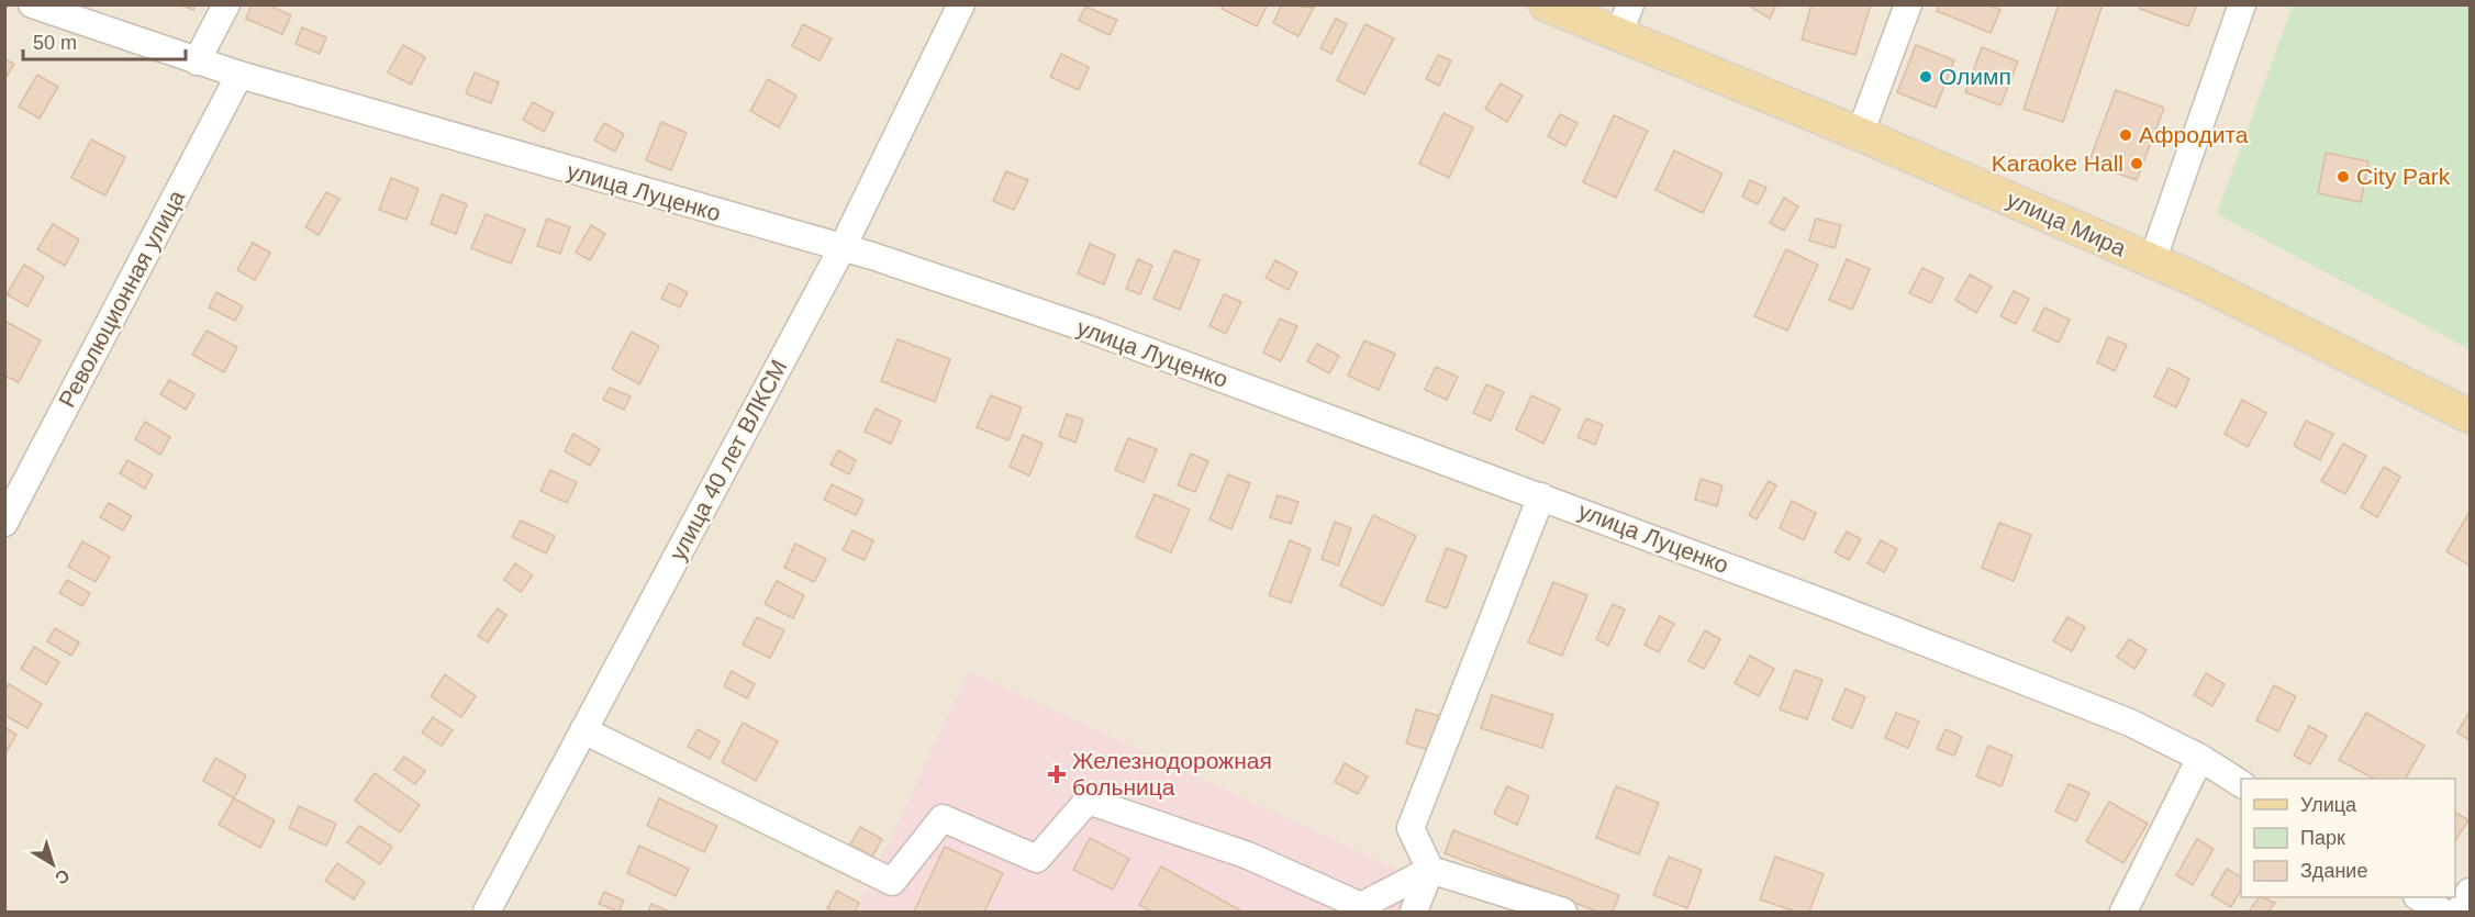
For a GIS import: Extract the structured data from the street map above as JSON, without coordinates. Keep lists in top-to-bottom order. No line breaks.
{"streets":{"main road":["улица Мира"],"street":["улица Луценко","Революционная улица","улица 40 лет ВЛКСМ"]},"crossings":[["улица Луценко","Революционная улица"],["улица Луценко","улица 40 лет ВЛКСМ"]],"places":{"other":["Олимп","Афродита","Karaoke Hall","City Park"],"health":["Железнодорожная больница"]},"legend":["Улица","Парк","Здание"],"scale_bar":"50 m","north":"bottom right"}
